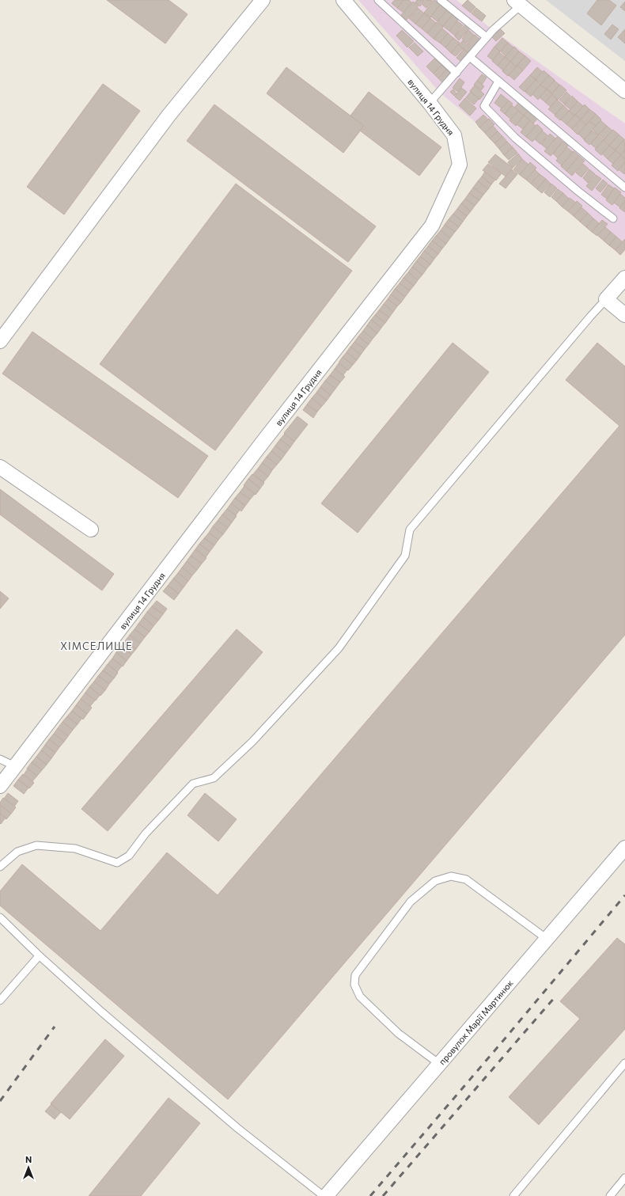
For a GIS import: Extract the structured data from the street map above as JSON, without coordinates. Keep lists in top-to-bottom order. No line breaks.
{"streets":{"street":["вулиця 14 Грудня","провулок Марії Мартинюк"]},"districts":["ХІМСЕЛИЩЕ"],"north":"top"}
